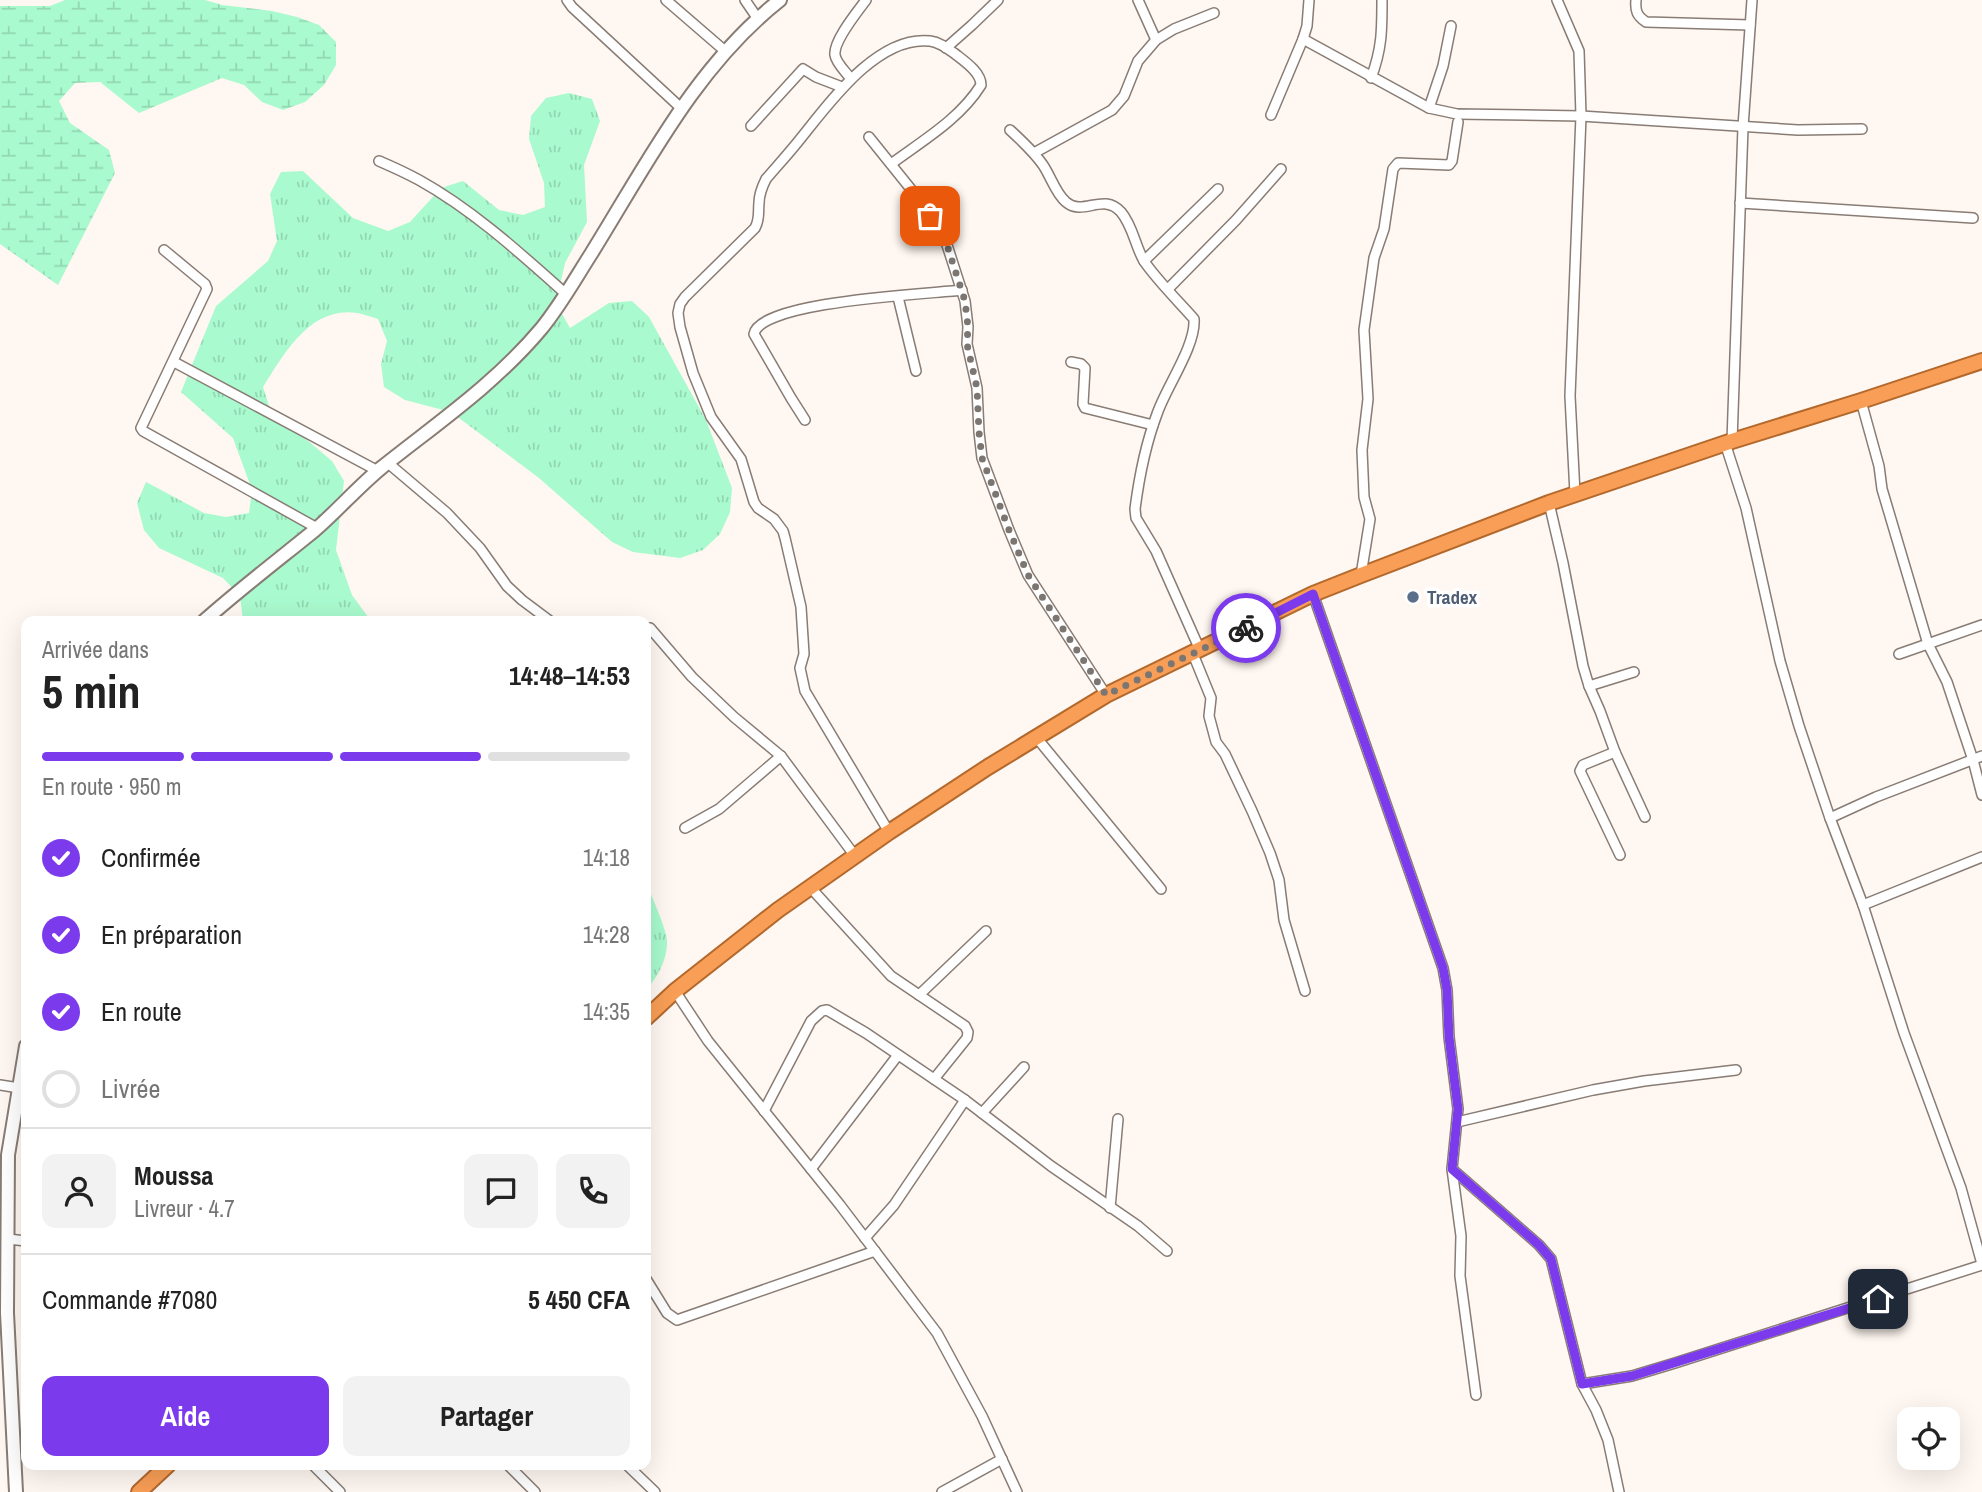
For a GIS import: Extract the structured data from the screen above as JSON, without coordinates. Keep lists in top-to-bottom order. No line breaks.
{"places":["Tradex"],"page":{"heading":["5 min","Arrivée dans","14:48–14:53"],"panel":["Moussa","Livreur · 4.7","Commande #7080","5 450 CFA"],"bar":"En route · 950 m","list":[["Confirmée","14:18"],["En préparation","14:28"],["En route","14:35"],"Livrée"],"buttons":["Aide","Partager"]}}
